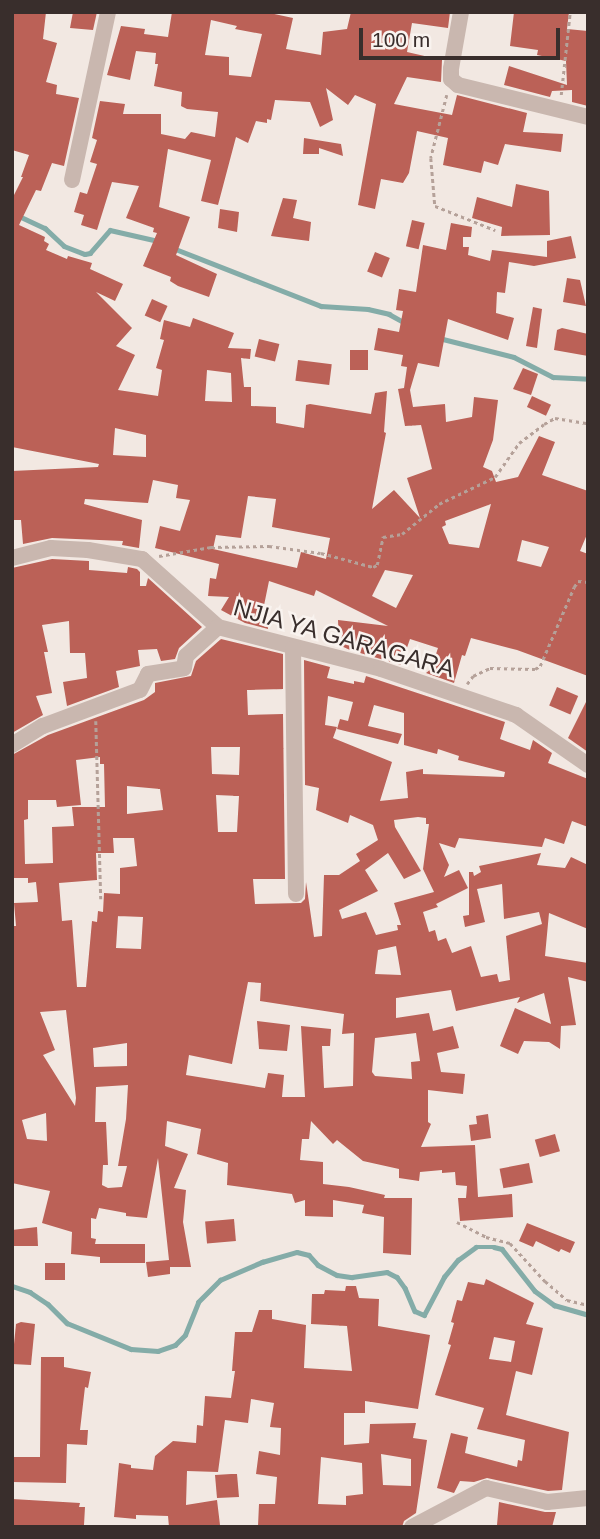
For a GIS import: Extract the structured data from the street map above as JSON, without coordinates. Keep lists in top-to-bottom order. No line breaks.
{"streets":{"street":["NJIA YA GARAGARA"]},"scale_bar":"100 m"}
